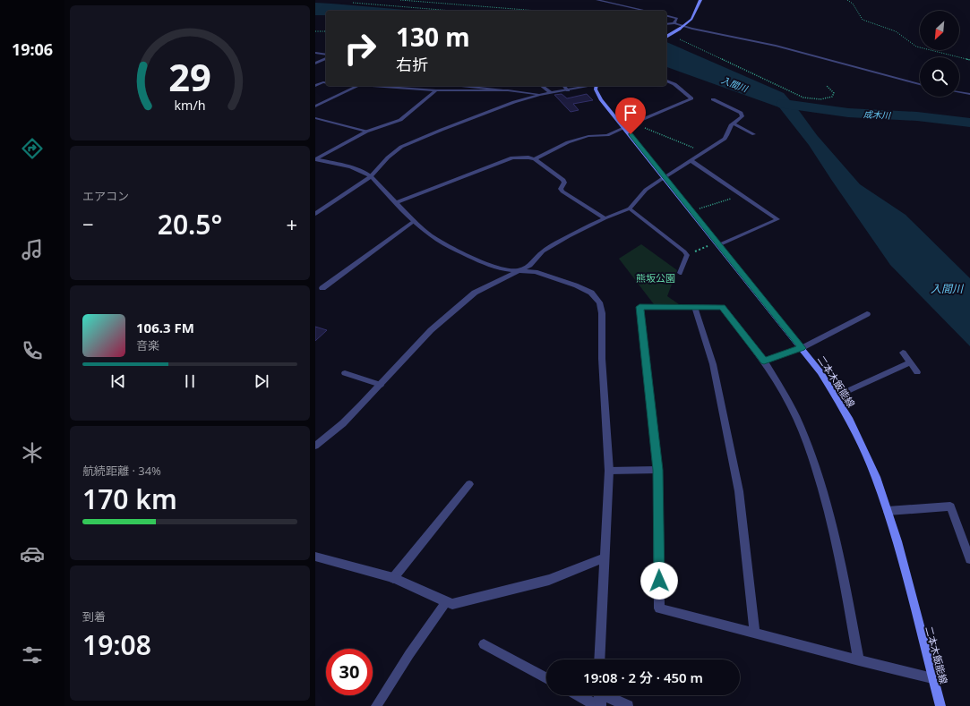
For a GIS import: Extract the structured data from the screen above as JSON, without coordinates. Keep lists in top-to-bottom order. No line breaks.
{"streets":{"main road":["二本木飯能線"]},"water":["入間川","成木川"],"parks":["熊坂公園"],"north":"bottom left","page":{"tabs":"19:06","turn":["130 m","右折"],"tile":["エアコン",["航続距離 · 34%","170 km"],["到着","19:08"]],"heat":["−","20.5°","+"],"song":["106.3 FM","音楽"],"limit":"30","trip":"19:08 · 2 分 · 450 m","gauge":["29","km/h"]}}
